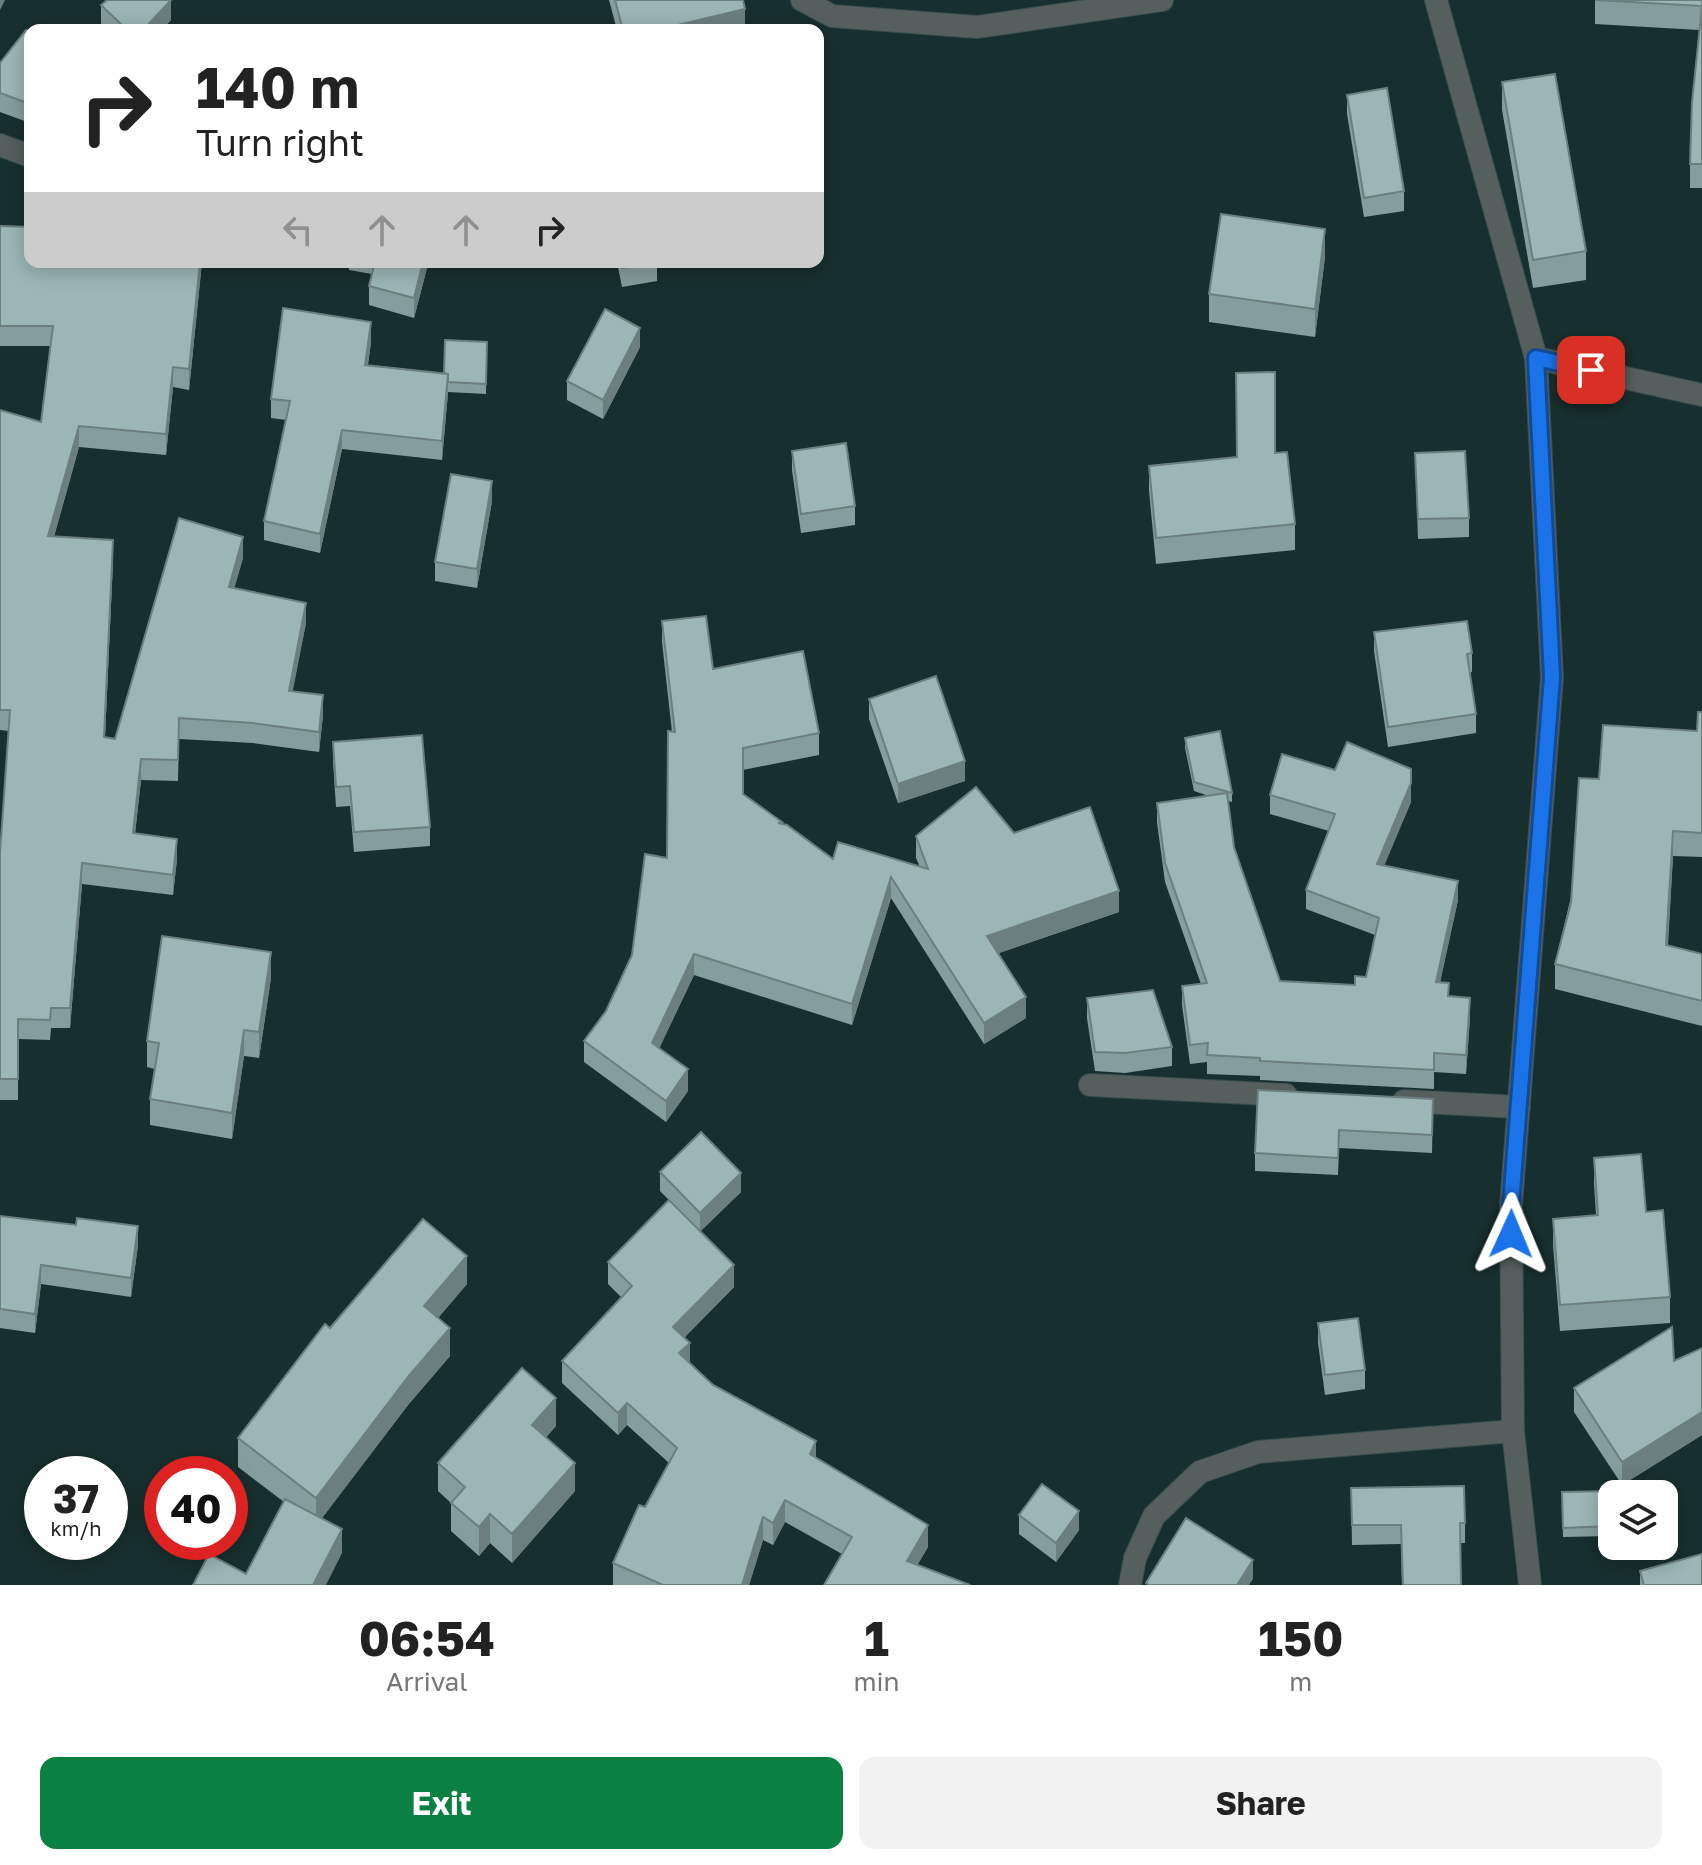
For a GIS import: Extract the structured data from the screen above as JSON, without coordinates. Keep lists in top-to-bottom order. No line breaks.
{"page":{"turn":["140 m","Turn right"],"speed":"37 km/h","limit":"40","eta":["06:54","Arrival","1","min","150","m"],"buttons":["Exit","Share"]}}
